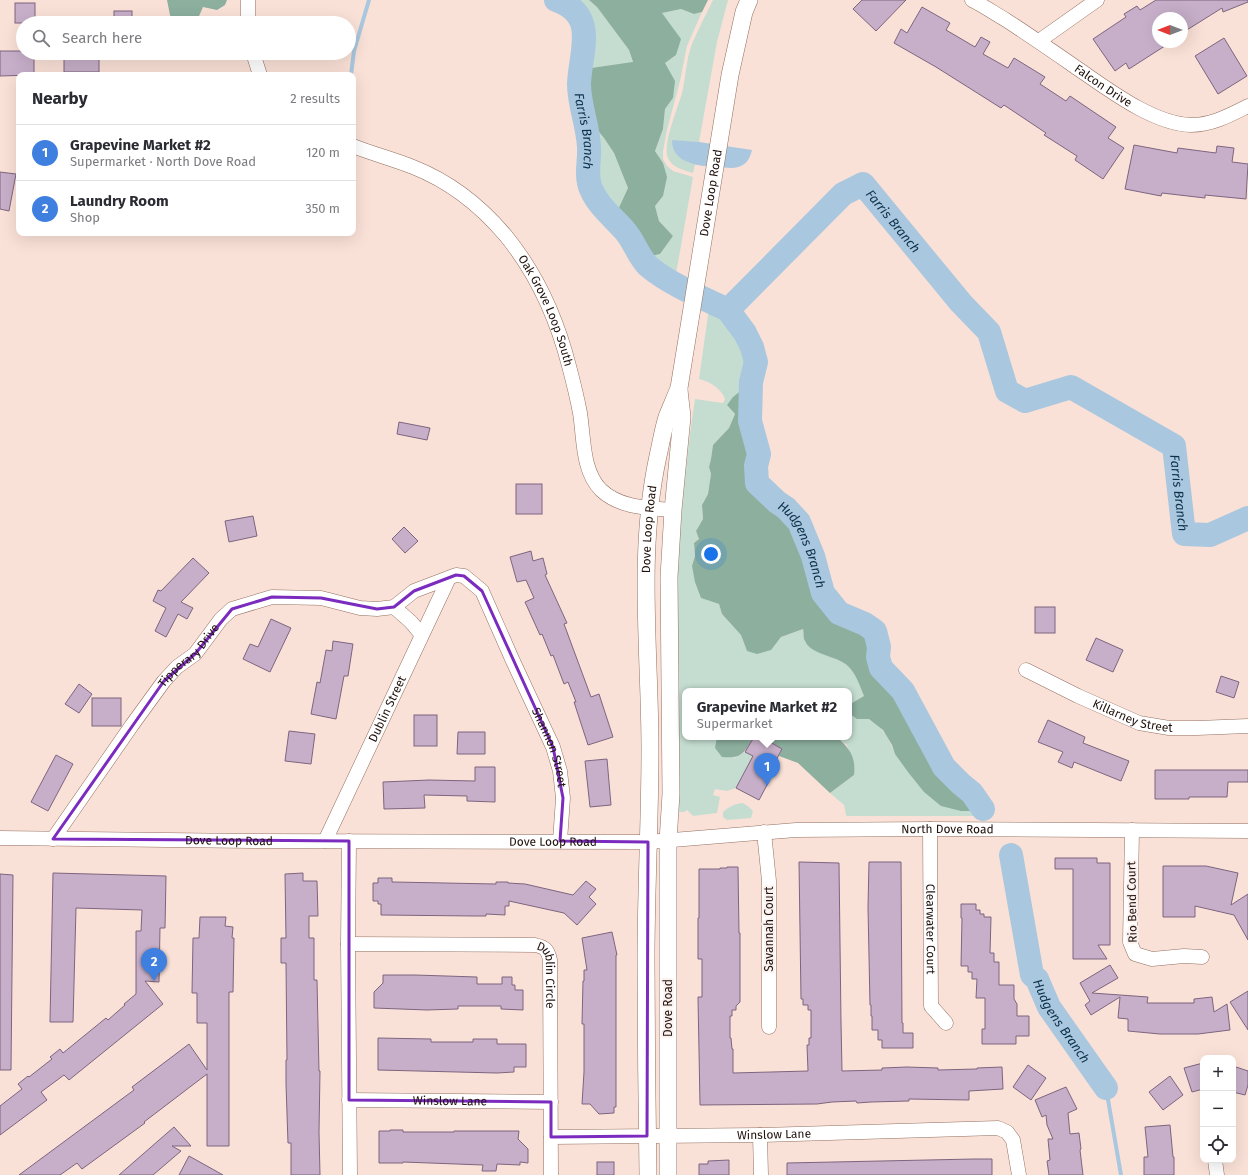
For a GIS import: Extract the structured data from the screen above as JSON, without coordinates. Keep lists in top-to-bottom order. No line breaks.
{"streets":{"main road":["Dove Loop Road","Dove Road"],"street":["Falcon Drive","Oak Grove Loop South","Tipperary Drive","Dublin Street","Killarney Street","Shannon Street","North Dove Road","Rio Bend Court","Savannah Court","Clearwater Court","Dublin Circle","Winslow Lane"]},"crossings":[["Dove Loop Road","Oak Grove Loop South"],["Dove Loop Road","Tipperary Drive"],["Dove Loop Road","Dublin Street"],["Dove Loop Road","Shannon Street"],["Dove Loop Road","North Dove Road"],["Dove Loop Road","Dove Road"],["Dublin Street","Shannon Street"],["North Dove Road","Rio Bend Court"],["North Dove Road","Savannah Court"],["North Dove Road","Clearwater Court"],["North Dove Road","Dove Road"],["Dublin Circle","Winslow Lane"],["Dove Road","Winslow Lane"]],"water":["Farris Branch","Hudgens Branch"],"north":"left","page":{"search":"Search here","heading":["Nearby","2 results"],"list":[{"mark":"1","name":"Grapevine Market #2","note":"Supermarket · North Dove Road","value":"120 m"},{"mark":"2","name":"Laundry Room","note":"Shop","value":"350 m"}],"popup":["Grapevine Market #2","Supermarket"],"pins":["1","2"],"map_buttons":["+","−"]}}
